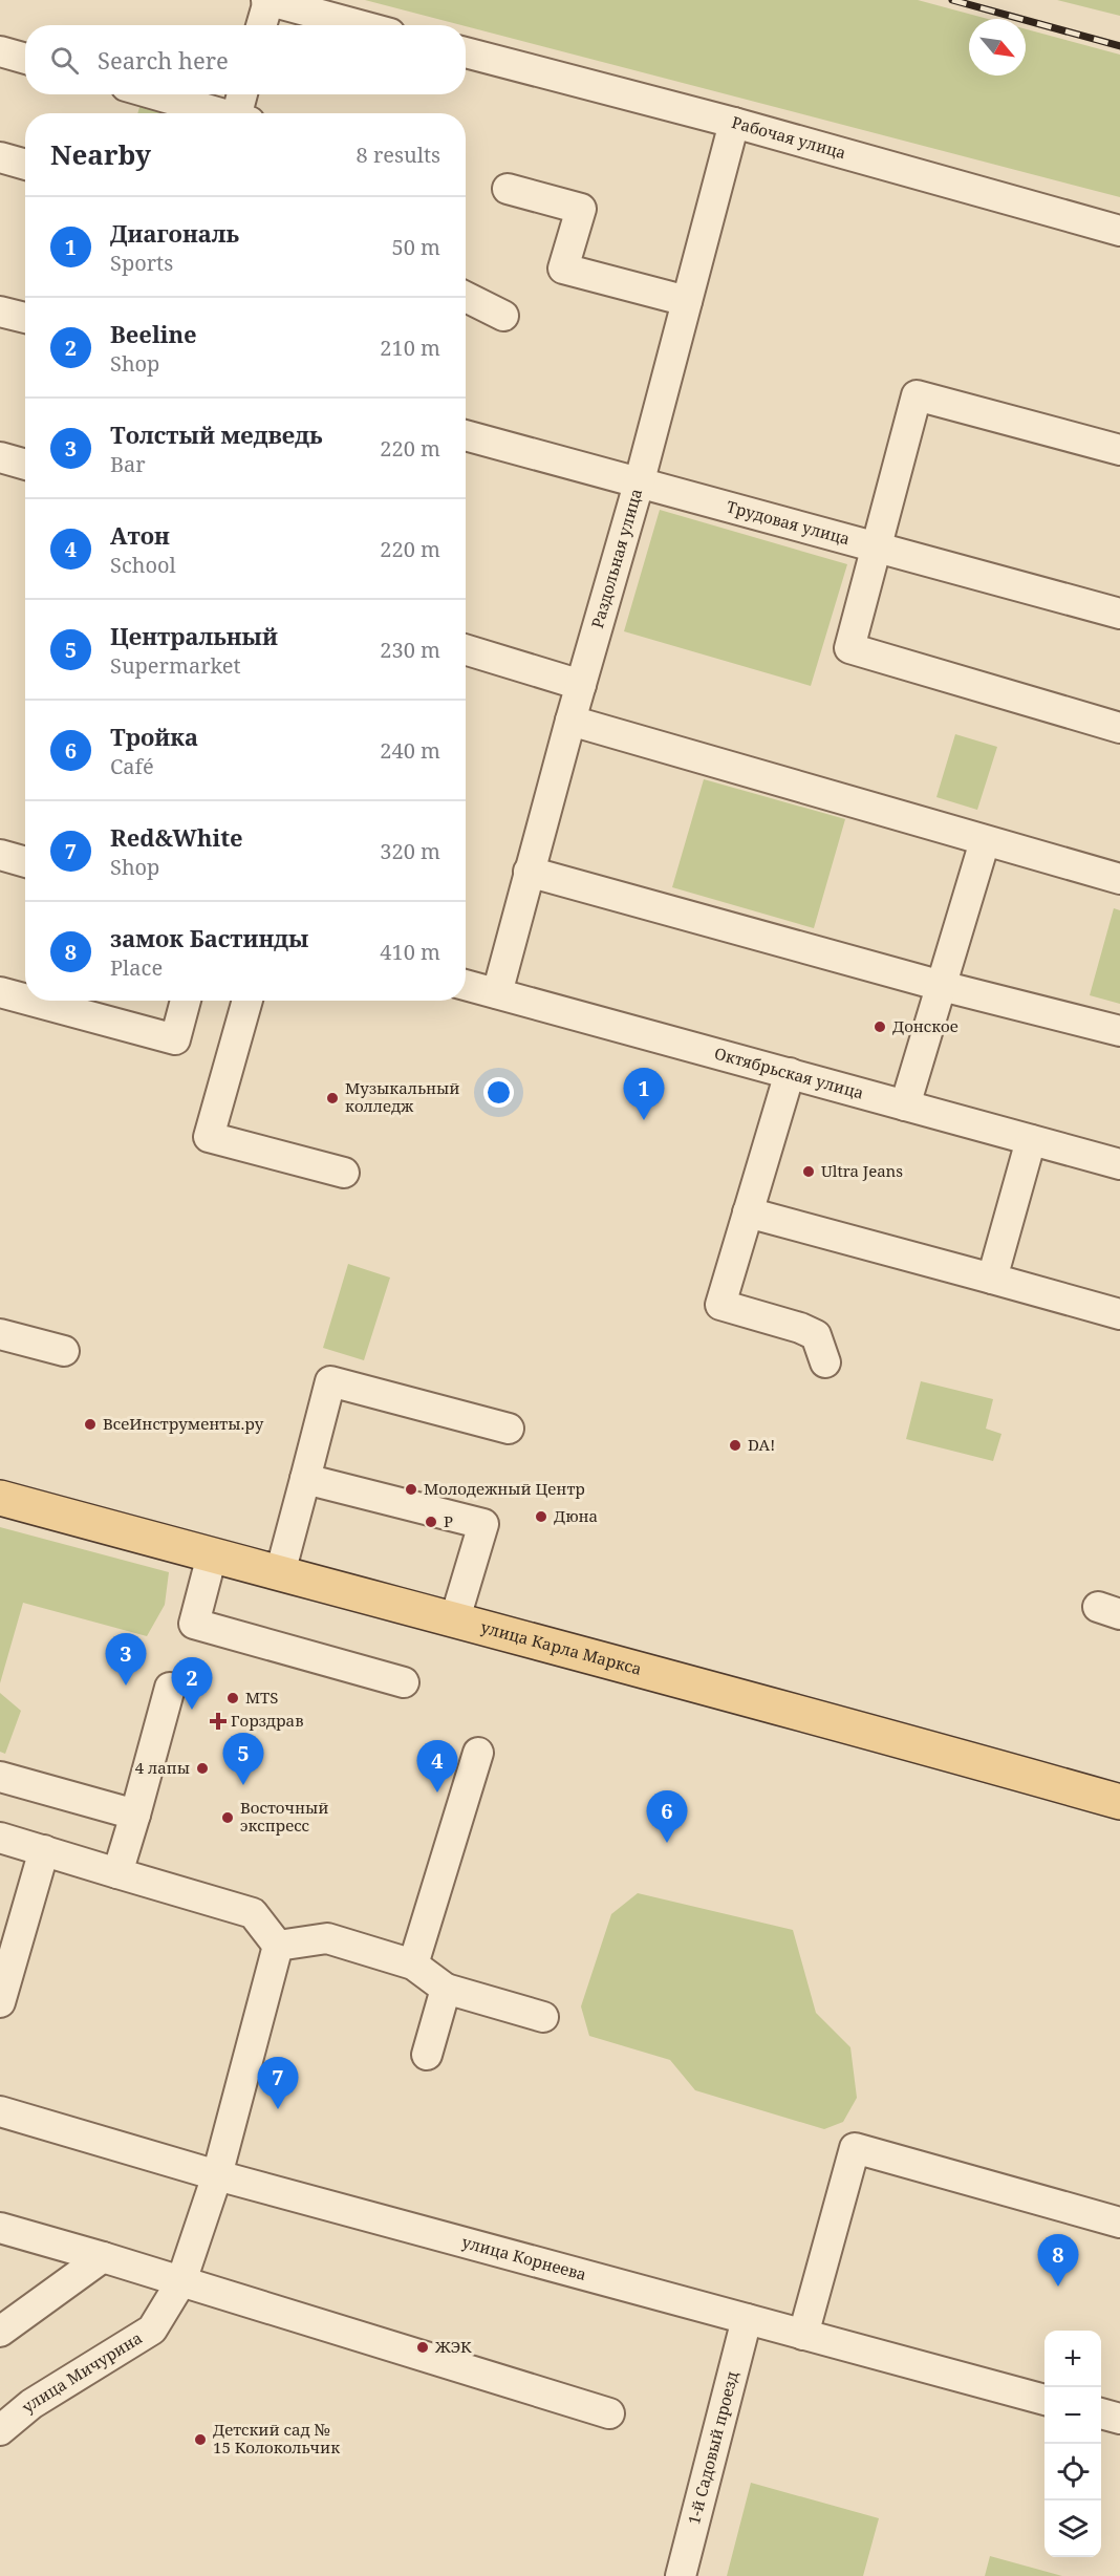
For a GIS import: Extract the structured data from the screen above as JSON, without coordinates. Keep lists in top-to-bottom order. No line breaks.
{"streets":{"main road":["улица Карла Маркса"],"street":["Рабочая улица","Трудовая улица","Раздольная улица","Октябрьская улица","улица Корнеева","улица Мичурина","1-й Садовый проезд"]},"crossings":[["Рабочая улица","Раздольная улица"],["Трудовая улица","Раздольная улица"],["Раздольная улица","Октябрьская улица"],["улица Корнеева","улица Мичурина"],["улица Корнеева","1-й Садовый проезд"]],"places":{"other":["Донское","Музыкальный колледж","Ultra Jeans","ВсеИнструменты.ру","DA!","Молодежный Центр","Дюна","P","MTS","4 лапы","Восточный экспресс","ЖЭК","Детский сад № 15 Колокольчик"],"health":["Горздрав"]},"north":"bottom right","page":{"search":"Search here","heading":["Nearby","8 results"],"list":[{"mark":"1","name":"Диагональ","note":"Sports","value":"50 m"},{"mark":"2","name":"Beeline","note":"Shop","value":"210 m"},{"mark":"3","name":"Толстый медведь","note":"Bar","value":"220 m"},{"mark":"4","name":"Атон","note":"School","value":"220 m"},{"mark":"5","name":"Центральный","note":"Supermarket","value":"230 m"},{"mark":"6","name":"Тройка","note":"Café","value":"240 m"},{"mark":"7","name":"Red&White","note":"Shop","value":"320 m"},{"mark":"8","name":"замок Бастинды","note":"Place","value":"410 m"}],"pins":["1","3","2","5","4","6","7","8"],"map_buttons":["+","−"]}}
